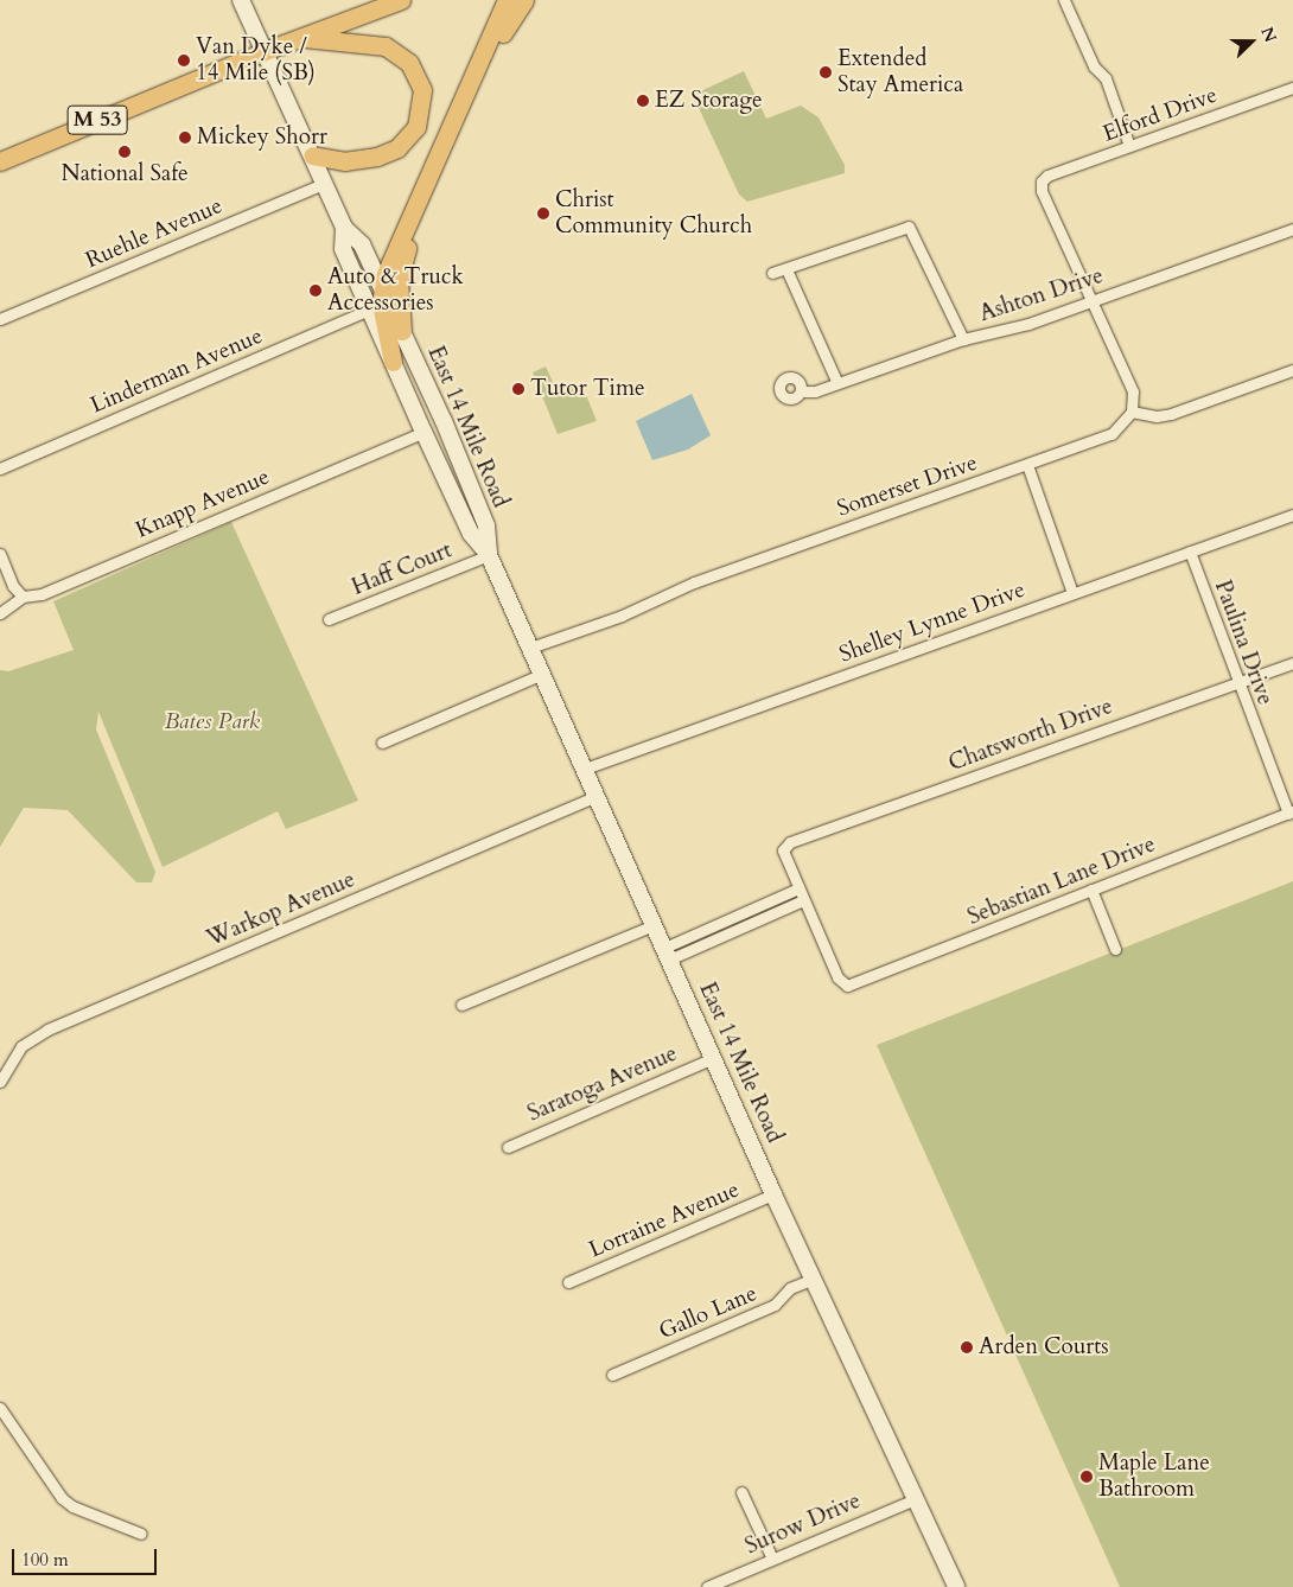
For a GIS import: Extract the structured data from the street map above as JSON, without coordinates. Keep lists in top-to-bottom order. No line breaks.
{"streets":{"main road":["M 53","East 14 Mile Road"],"street":["Elford Drive","Ruehle Avenue","Ashton Drive","Linderman Avenue","Somerset Drive","Knapp Avenue","Haff Court","Shelley Lynne Drive","Paulina Drive","Chatsworth Drive","Sebastian Lane Drive","Warkop Avenue","Saratoga Avenue","Lorraine Avenue","Gallo Lane","Surow Drive"]},"crossings":[["Elford Drive","Ashton Drive"],["M 53","East 14 Mile Road"],["Ruehle Avenue","East 14 Mile Road"],["Linderman Avenue","East 14 Mile Road"],["East 14 Mile Road","Somerset Drive"],["East 14 Mile Road","Knapp Avenue"],["East 14 Mile Road","Haff Court"],["East 14 Mile Road","Shelley Lynne Drive"],["East 14 Mile Road","Warkop Avenue"],["East 14 Mile Road","Saratoga Avenue"],["East 14 Mile Road","Lorraine Avenue"],["East 14 Mile Road","Gallo Lane"],["East 14 Mile Road","Surow Drive"],["Shelley Lynne Drive","Paulina Drive"],["Paulina Drive","Chatsworth Drive"],["Paulina Drive","Sebastian Lane Drive"]],"parks":["Bates Park"],"places":["Van Dyke / 14 Mile (SB)","Extended Stay America","EZ Storage","Mickey Shorr","National Safe","Christ Community Church","Auto & Truck Accessories","Tutor Time","Arden Courts","Maple Lane Bathroom"],"scale_bar":"100 m","north":"right"}
